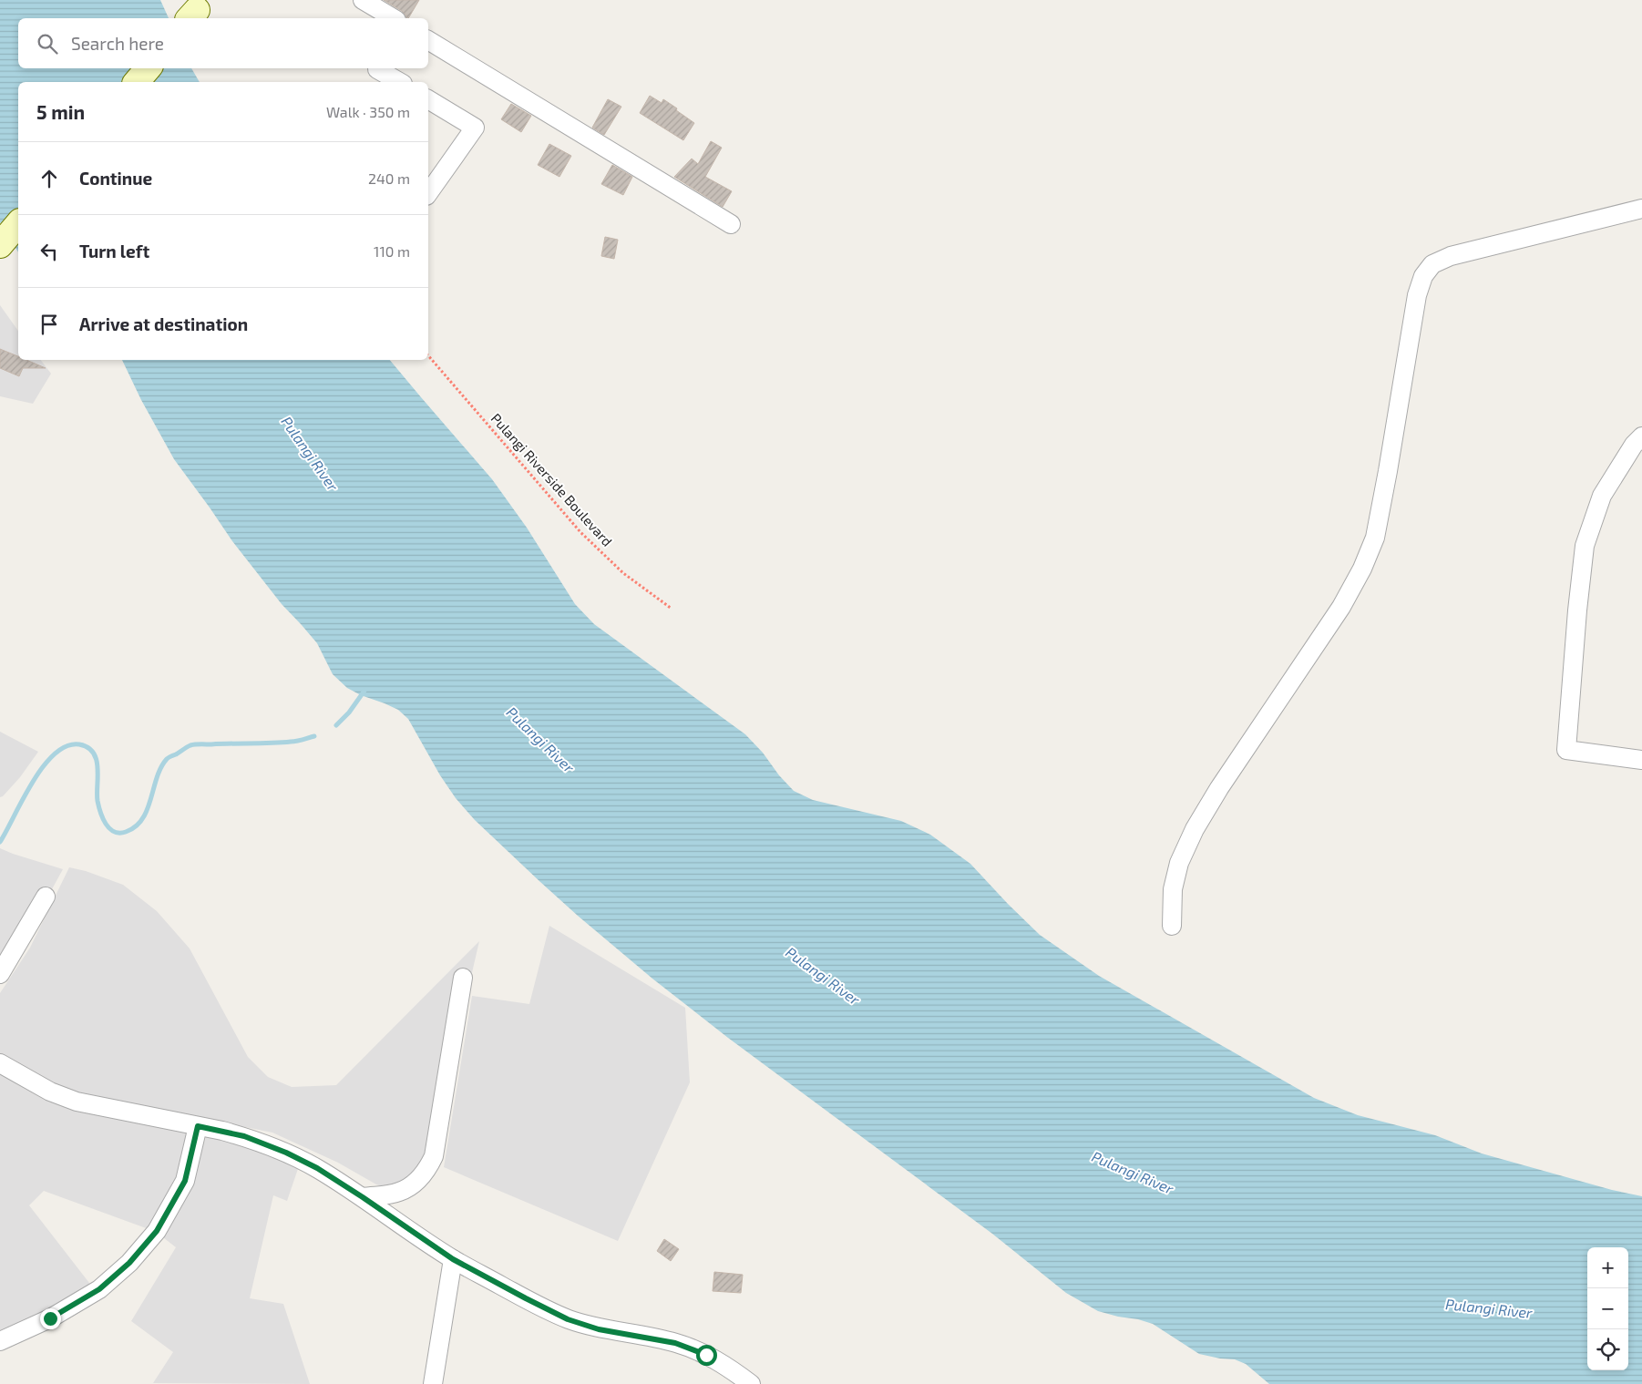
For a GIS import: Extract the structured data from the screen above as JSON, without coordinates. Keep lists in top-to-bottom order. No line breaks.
{"streets":{"path":["Pulangi Riverside Boulevard"]},"water":["Pulangi River"],"page":{"search":"Search here","heading":["5 min","Walk · 350 m"],"list":[["Continue","240 m"],["Turn left","110 m"],"Arrive at destination"],"map_buttons":["+","−"]}}
